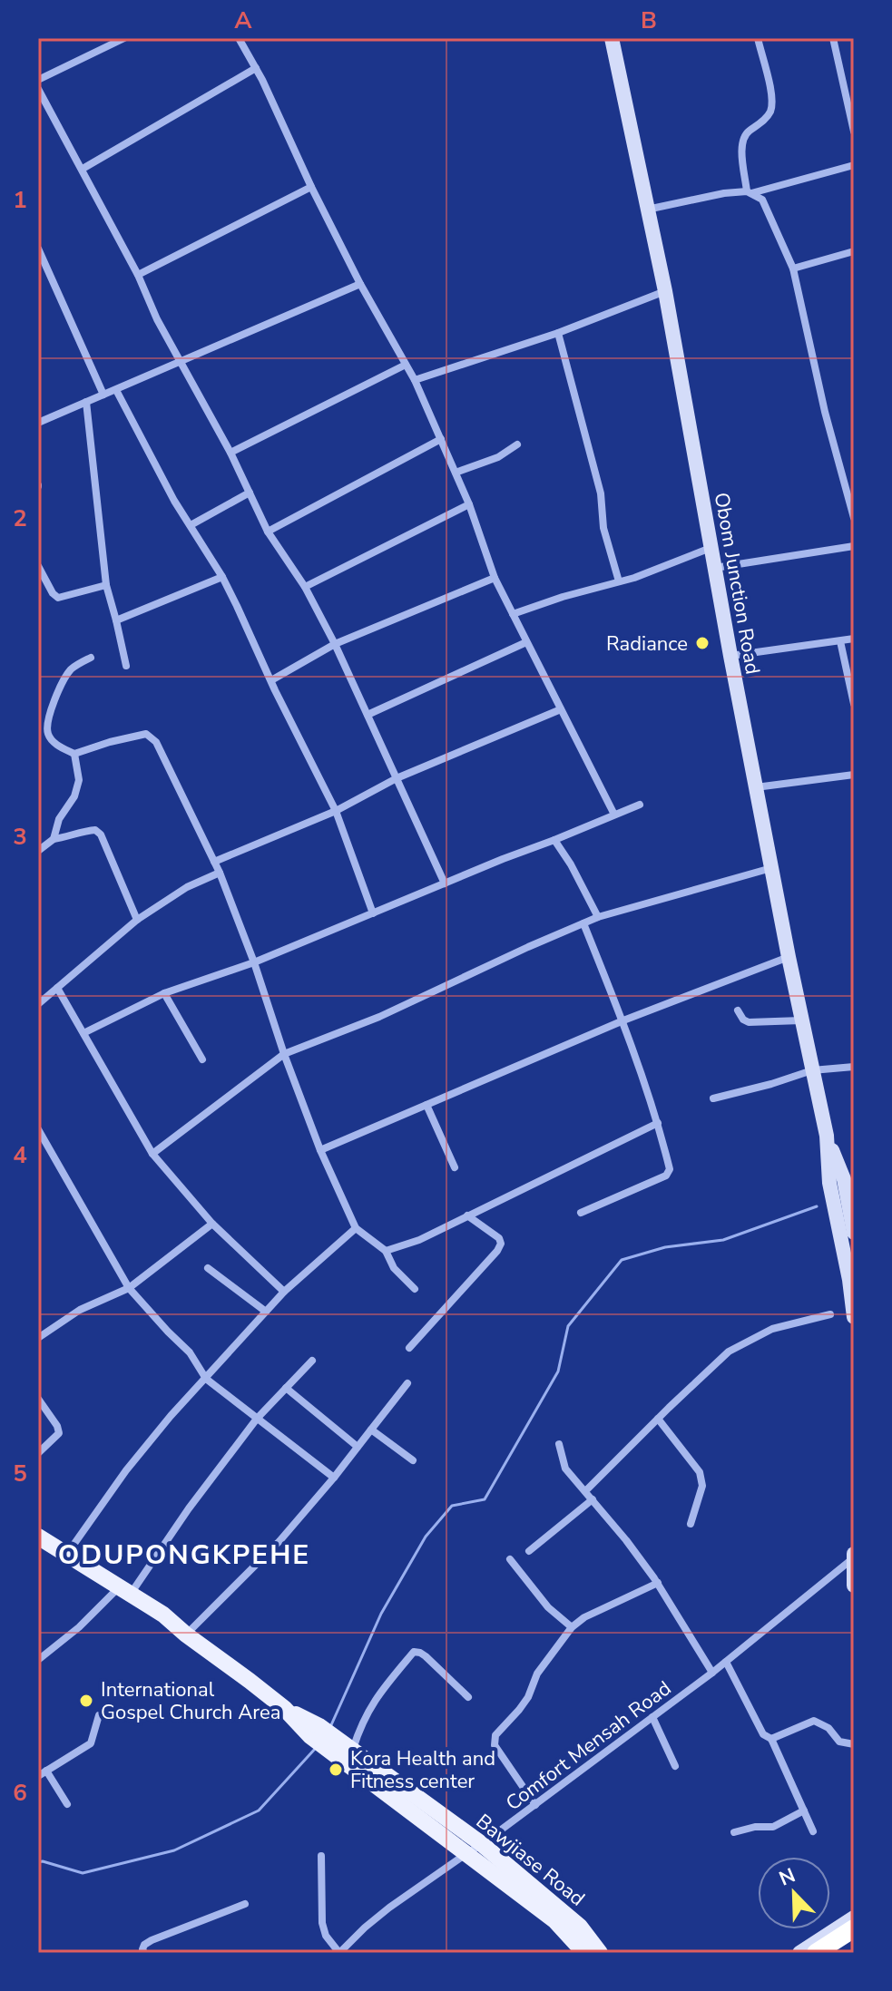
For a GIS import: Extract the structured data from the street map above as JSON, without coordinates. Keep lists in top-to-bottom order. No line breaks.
{"streets":{"main road":["Obom Junction Road","Bawjiase Road"],"street":["Comfort Mensah Road"]},"crossings":[["Comfort Mensah Road","Bawjiase Road"]],"districts":["ODUPONGKPEHE"],"places":["Radiance","International Gospel Church Area","Kora Health and Fitness center"],"north":"top left","grid":{"columns":["A","B"],"rows":["1","2","3","4","5","6"]}}
